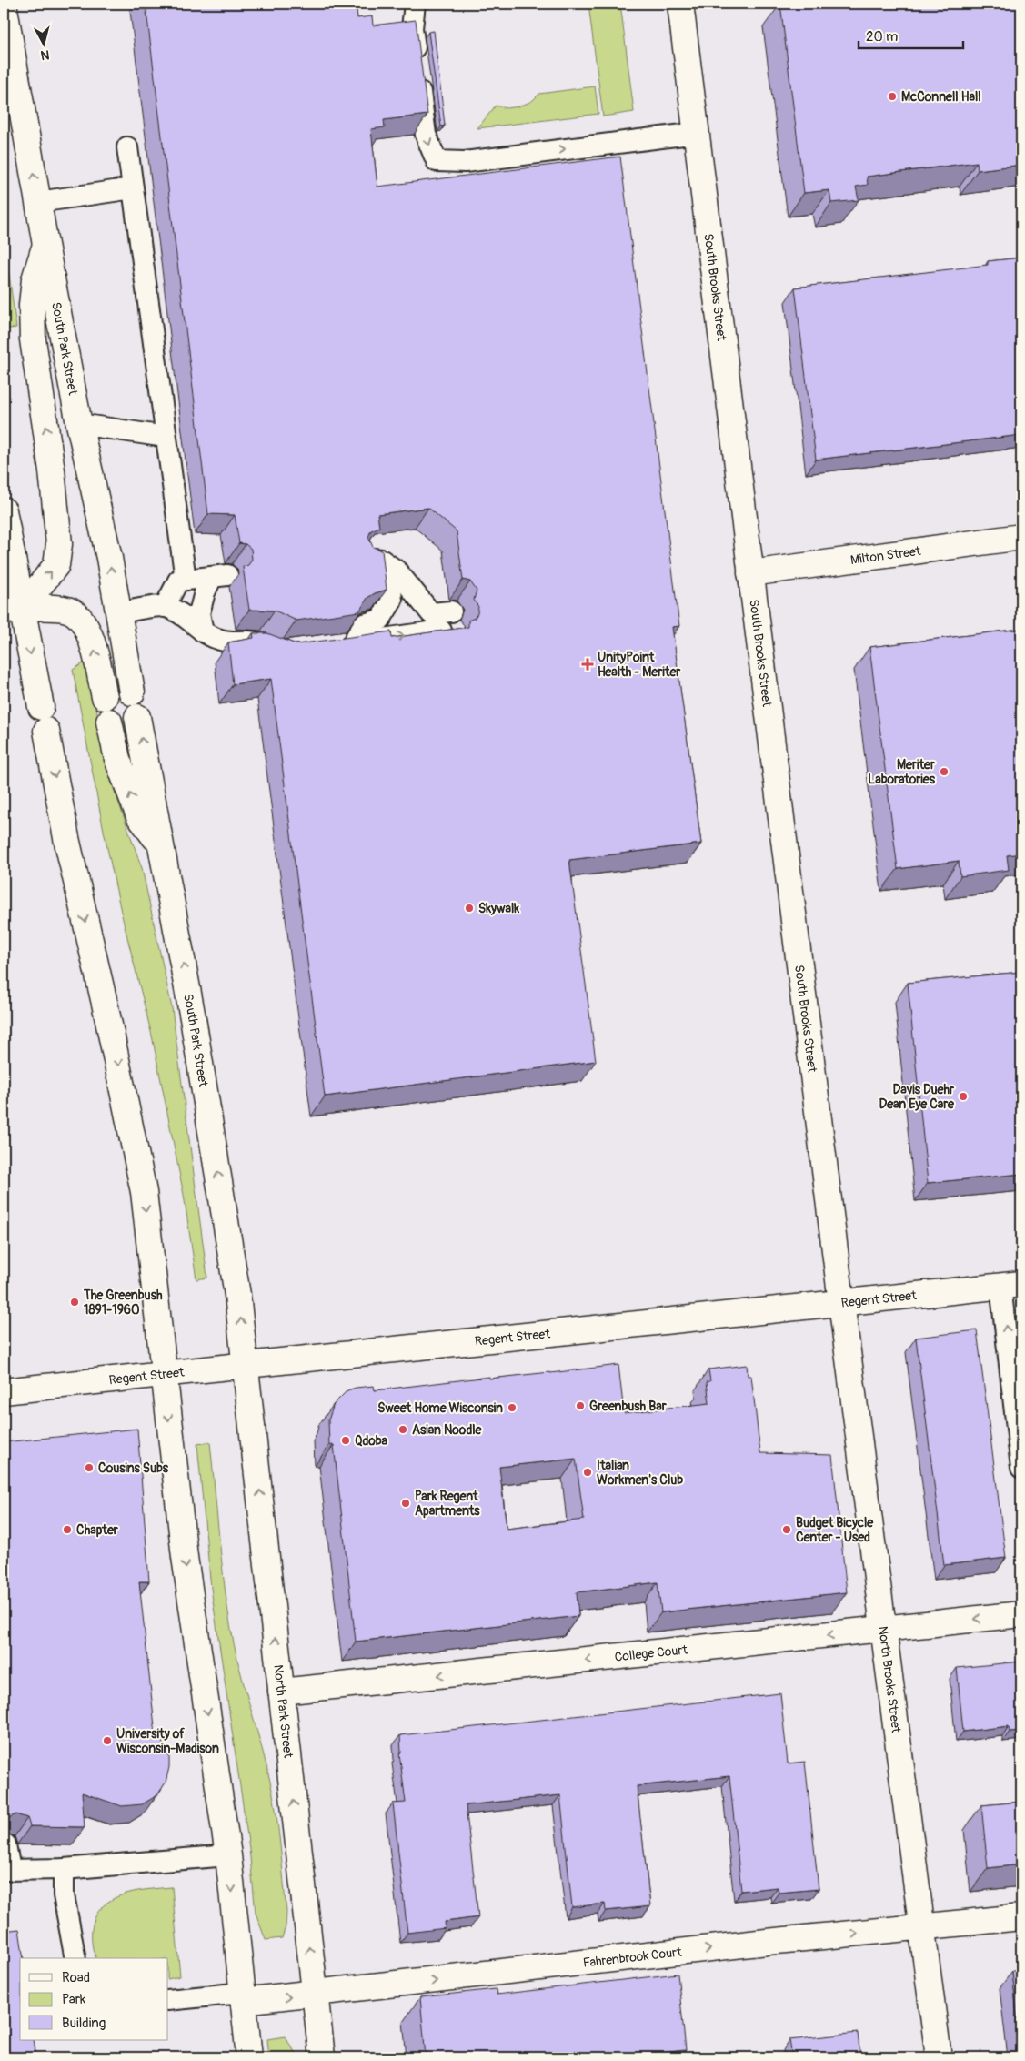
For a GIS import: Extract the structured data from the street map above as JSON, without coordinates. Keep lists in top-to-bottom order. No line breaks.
{"streets":{"main road":["South Brooks Street","South Park Street","Milton Street","Regent Street","College Court","North Brooks Street","North Park Street","Fahrenbrook Court"]},"crossings":[["South Brooks Street","Milton Street"],["South Brooks Street","Regent Street"],["South Brooks Street","North Brooks Street"],["South Park Street","Regent Street"],["South Park Street","North Park Street"],["Regent Street","North Brooks Street"],["Regent Street","North Park Street"],["College Court","North Brooks Street"],["College Court","North Park Street"],["North Brooks Street","Fahrenbrook Court"],["North Park Street","Fahrenbrook Court"]],"one_way":["College Court","Fahrenbrook Court"],"places":{"other":["McConnell Hall","Meriter Laboratories","Skywalk","Davis Duehr Dean Eye Care","The Greenbush 1891-1960","Greenbush Bar","Sweet Home Wisconsin","Asian Noodle","Qdoba","Cousins Subs","Italian Workmen's Club","Park Regent Apartments","Chapter","Budget Bicycle Center - Used","University of Wisconsin-Madison"],"health":["UnityPoint Health - Meriter"]},"legend":["Road","Park","Building"],"scale_bar":"20 m","north":"bottom"}
